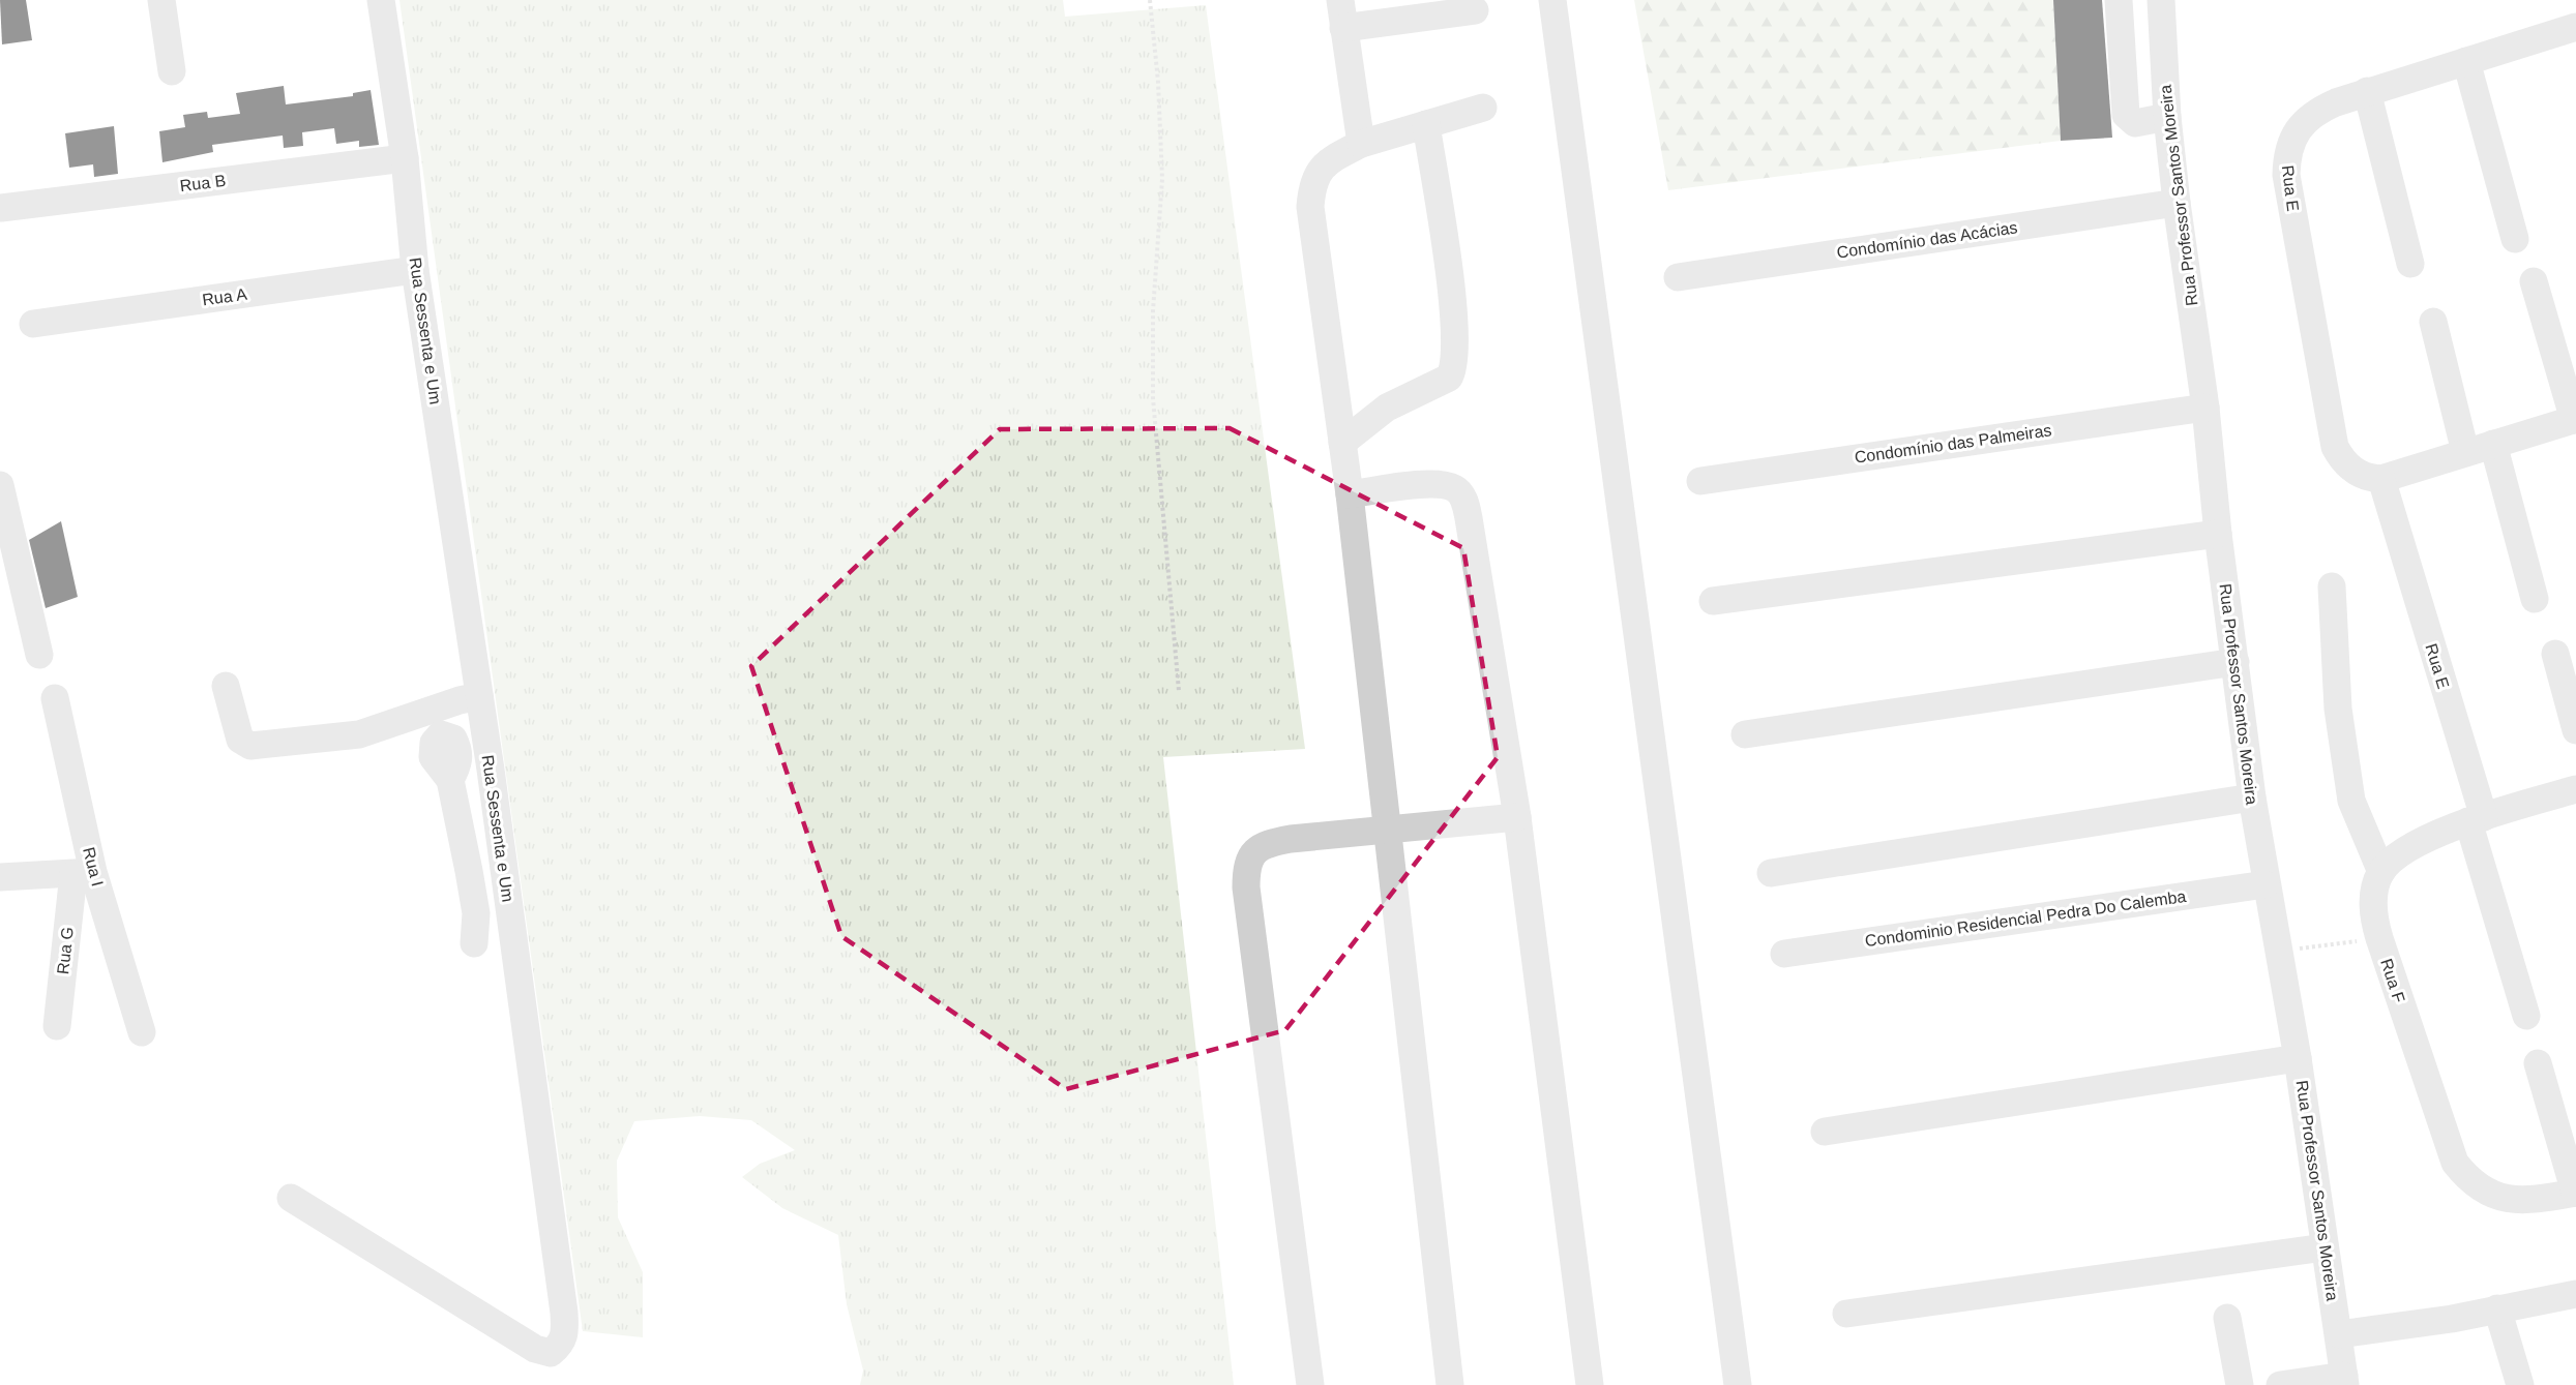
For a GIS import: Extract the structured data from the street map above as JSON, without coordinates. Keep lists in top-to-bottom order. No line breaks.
{"streets":{"street":["Rua B","Rua E","Rua Professor Santos Moreira","Condomínio das Acácias","Rua A","Rua Sessenta e Um","Condomínio das Palmeiras","Rua I","Condominio Residencial Pedra Do Calemba","Rua G","Rua F"]},"crossings":[["Rua B","Rua Sessenta e Um"],["Rua Professor Santos Moreira","Condomínio das Acácias"],["Rua Professor Santos Moreira","Condomínio das Palmeiras"],["Rua Professor Santos Moreira","Condominio Residencial Pedra Do Calemba"],["Rua A","Rua Sessenta e Um"],["Rua I","Rua G"]]}
